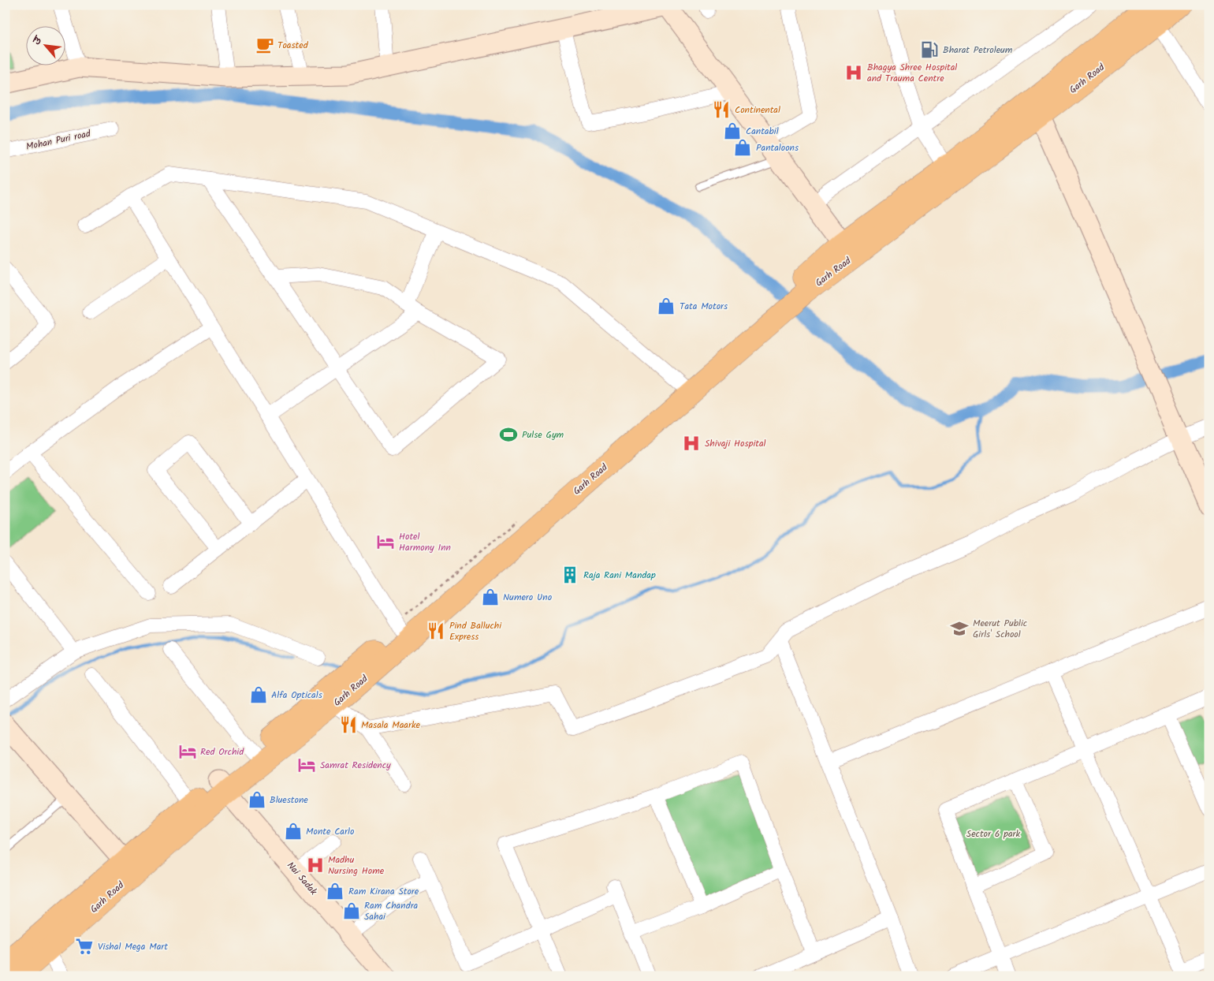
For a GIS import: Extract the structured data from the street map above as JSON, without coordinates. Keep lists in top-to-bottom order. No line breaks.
{"streets":{"main road":["Garh Road"],"street":["Mohan Puri road","Nai Sadak"]},"crossings":[["Garh Road","Nai Sadak"]],"parks":["Sector 6 park"],"places":{"cafe":["Toasted"],"fuel station":["Bharat Petroleum"],"hospital":["Bhagya Shree Hospital and Trauma Centre","Shivaji Hospital","Madhu Nursing Home"],"restaurant":["Continental","Pind Balluchi Express","Masala Maarke"],"shop":["Cantabil","Pantaloons","Tata Motors","Numero Uno","Alfa Opticals","Bluestone","Monte Carlo","Ram Kirana Store","Ram Chandra Sahai"],"sports":["Pulse Gym"],"hotel":["Hotel Harmony Inn","Red Orchid","Samrat Residency"],"building":["Raja Rani Mandap"],"school or university":["Meerut Public Girls' School"],"supermarket":["Vishal Mega Mart"]},"north":"top left"}
